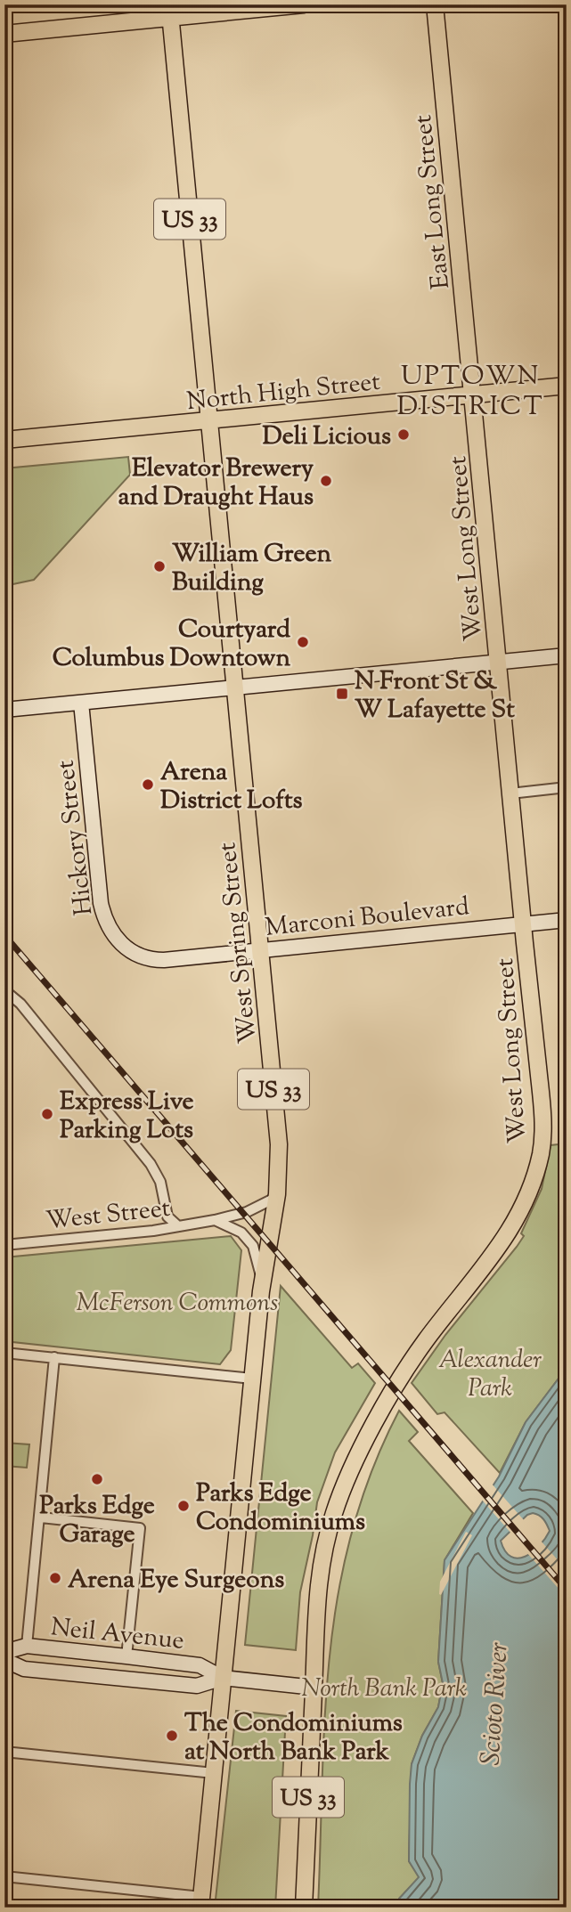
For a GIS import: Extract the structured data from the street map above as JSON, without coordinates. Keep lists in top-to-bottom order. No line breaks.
{"streets":{"main road":["East Long Street","US 33","North High Street","West Long Street","West Spring Street"],"street":["Hickory Street","Marconi Boulevard","West Street","Neil Avenue"]},"crossings":[["East Long Street","North High Street"],["East Long Street","West Long Street"],["US 33","North High Street"],["US 33","West Spring Street"],["North High Street","West Long Street"],["North High Street","West Spring Street"],["West Long Street","Marconi Boulevard"],["West Long Street","Neil Avenue"],["Hickory Street","Marconi Boulevard"],["Marconi Boulevard","West Spring Street"],["West Spring Street","West Street"],["West Spring Street","Neil Avenue"]],"districts":["UPTOWN DISTRICT"],"water":["Scioto River"],"parks":["McFerson Commons","Alexander Park","North Bank Park"],"places":{"other":["Deli Licious","Elevator Brewery and Draught Haus","William Green Building","Courtyard Columbus Downtown","Arena District Lofts","Express Live Parking Lots","Parks Edge Garage","Parks Edge Condominiums","Arena Eye Surgeons","The Condominiums at North Bank Park"],"transit":["N Front St & W Lafayette St"]}}
